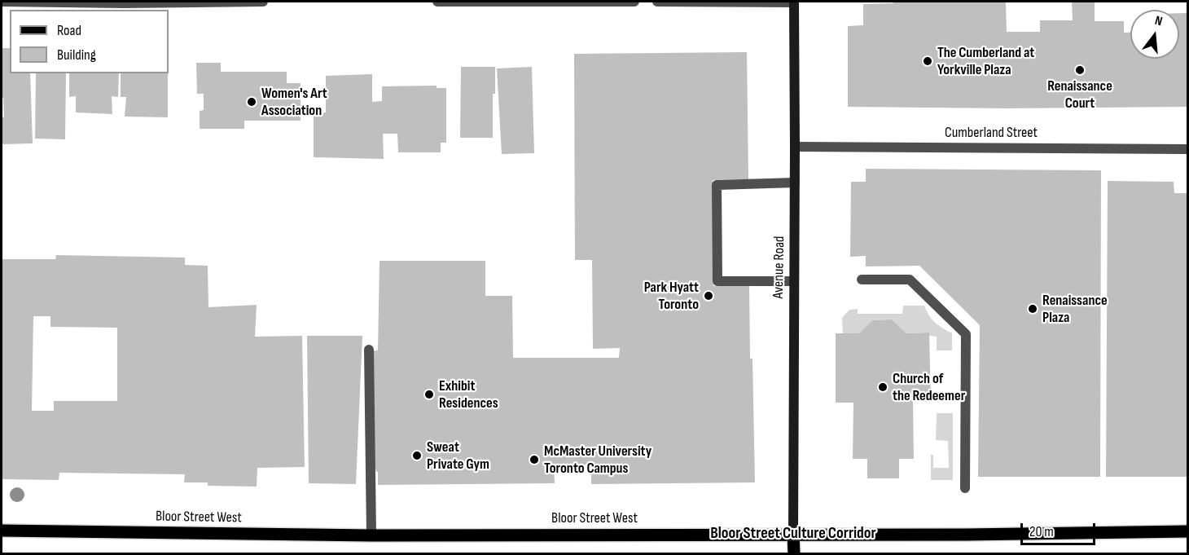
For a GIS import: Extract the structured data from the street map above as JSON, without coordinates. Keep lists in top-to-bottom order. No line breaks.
{"streets":{"main road":["Avenue Road","Bloor Street West"],"street":["Cumberland Street"]},"crossings":[["Cumberland Street","Avenue Road"],["Avenue Road","Bloor Street West"]],"districts":["Bloor Street Culture Corridor"],"places":["The Cumberland at Yorkville Plaza","Renaissance Court","Women's Art Association","Park Hyatt Toronto","Renaissance Plaza","Church of the Redeemer","Exhibit Residences","Sweat Private Gym","McMaster University Toronto Campus"],"legend":["Road","Building"],"scale_bar":"20 m","north":"top"}
